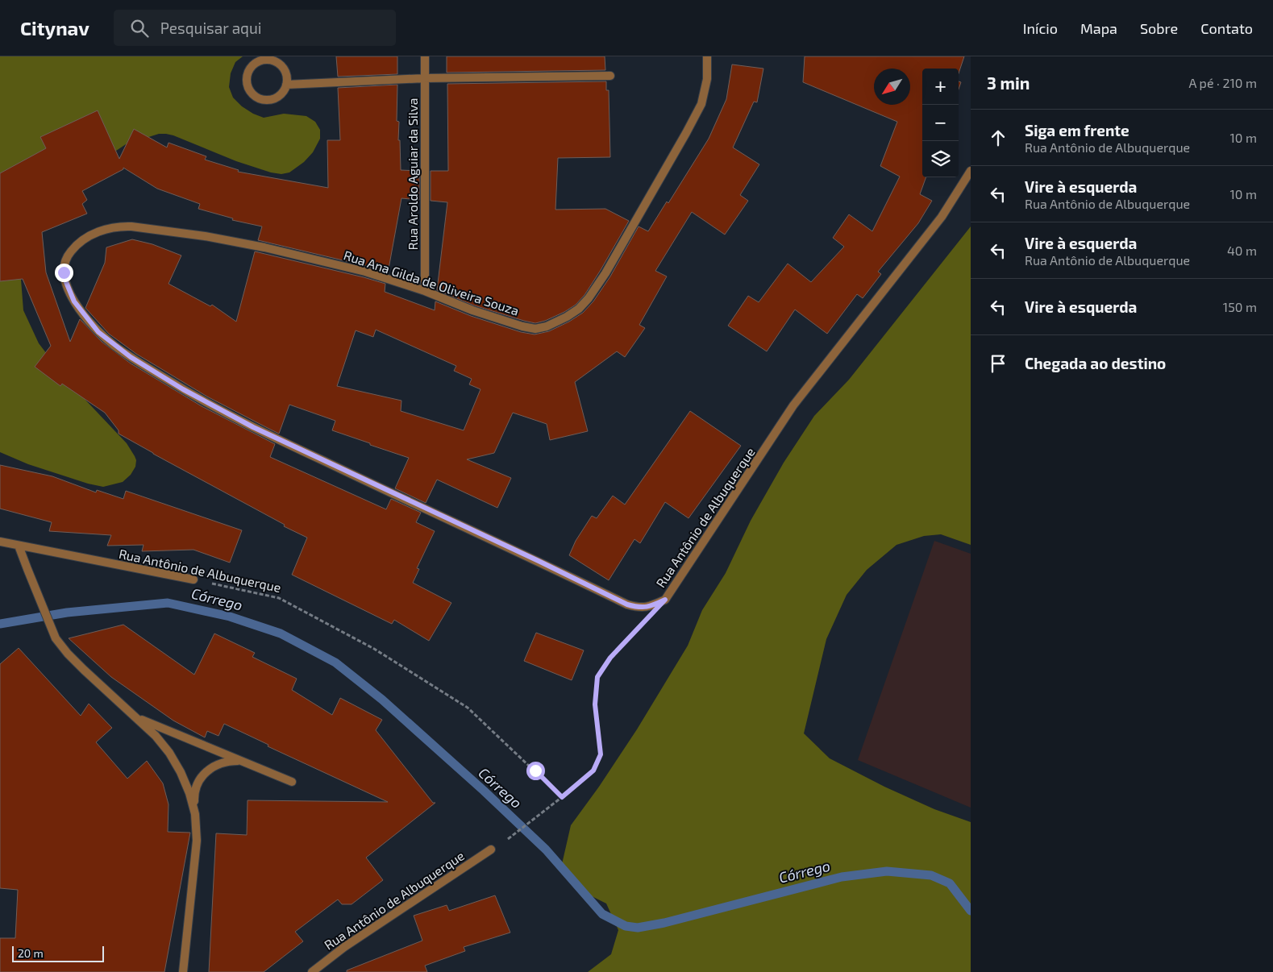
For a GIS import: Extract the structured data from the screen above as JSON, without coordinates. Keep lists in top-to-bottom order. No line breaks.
{"streets":{"street":["Rua Aroldo Aguiar da Silva","Rua Ana Gilda de Oliveira Souza","Rua Antônio de Albuquerque"]},"crossings":[["Rua Aroldo Aguiar da Silva","Rua Ana Gilda de Oliveira Souza"],["Rua Ana Gilda de Oliveira Souza","Rua Antônio de Albuquerque"]],"water":["Córrego"],"scale_bar":"20 m","north":"bottom left","page":{"header":"Citynav","search":"Pesquisar aqui","nav":["Início","Mapa","Sobre","Contato"],"heading":["3 min","A pé · 210 m"],"map_buttons":["+","−"],"list":[["Siga em frente","Rua Antônio de Albuquerque","10 m"],["Vire à esquerda","Rua Antônio de Albuquerque","10 m"],["Vire à esquerda","Rua Antônio de Albuquerque","40 m"],["Vire à esquerda","150 m"],"Chegada ao destino"],"scale":"20 m"}}
